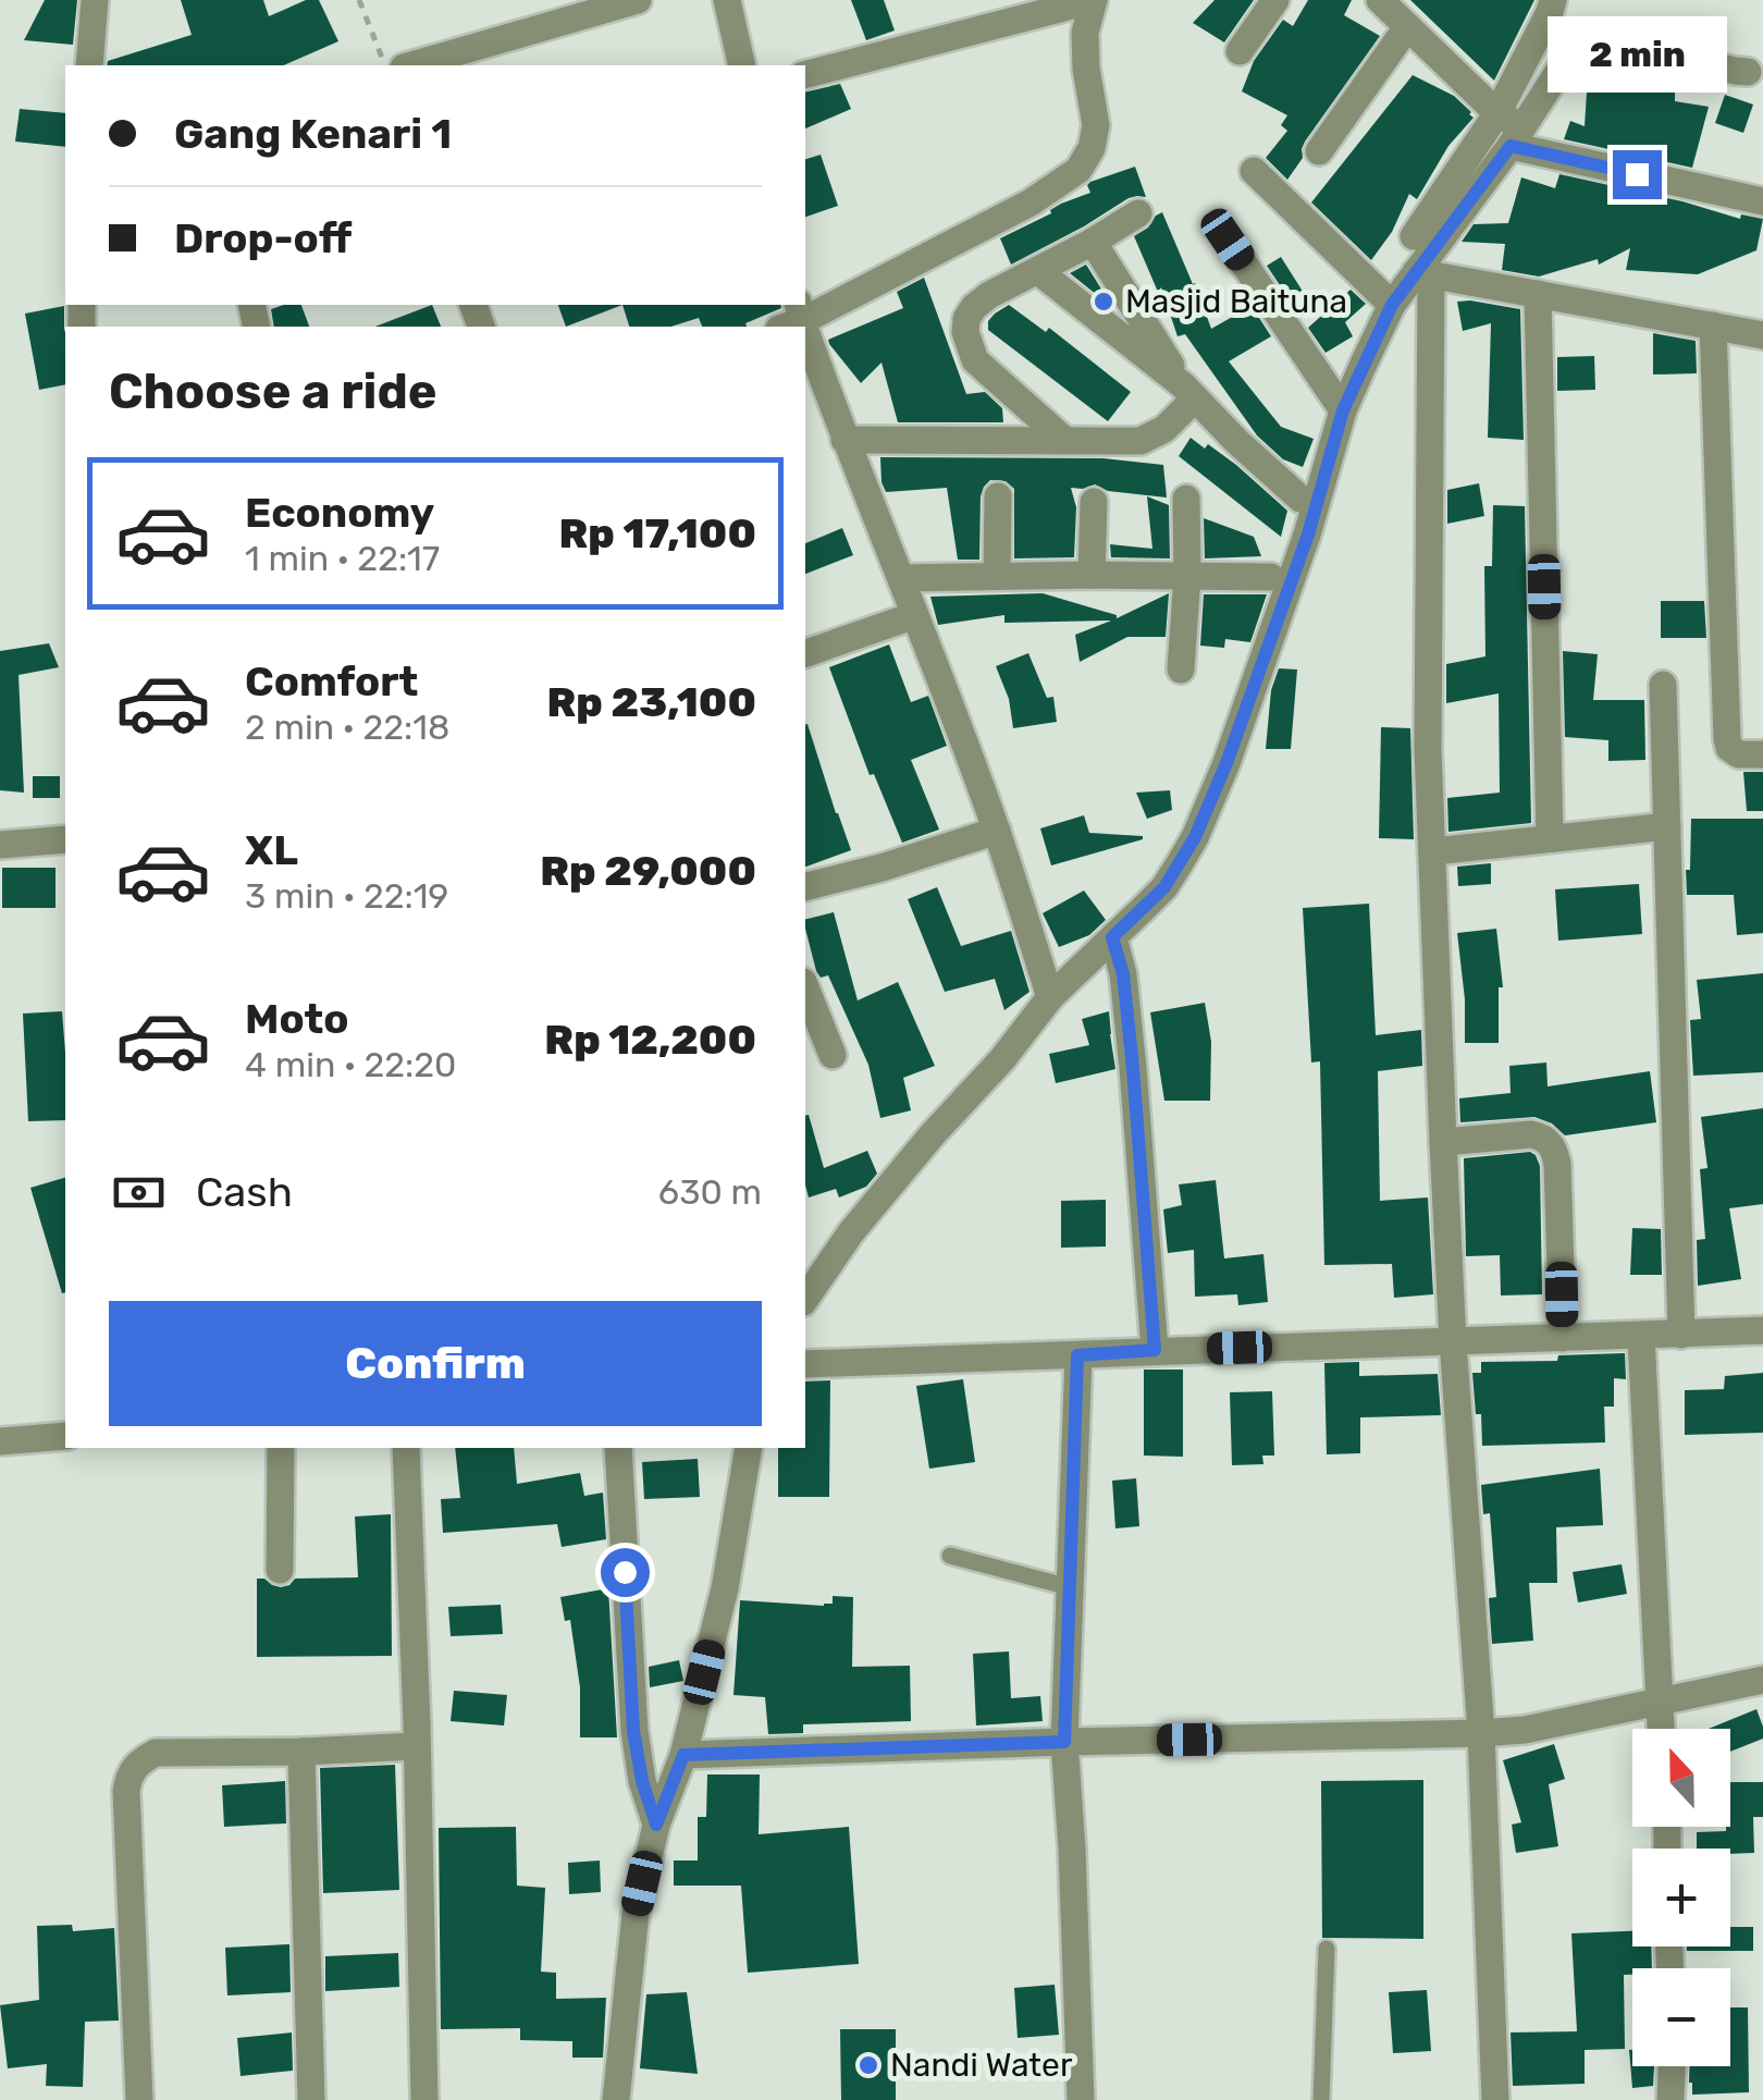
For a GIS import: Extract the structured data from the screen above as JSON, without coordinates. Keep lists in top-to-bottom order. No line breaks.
{"places":["Masjid Baituna","Nandi Water"],"north":"top","page":{"bubble":"2 min","banner":["Gang Kenari 1","Drop-off"],"heading":"Choose a ride","list":[{"name":"Economy","note":"1 min · 22:17","value":"Rp 17,100"},{"name":"Comfort","note":"2 min · 22:18","value":"Rp 23,100"},{"name":"XL","note":"3 min · 22:19","value":"Rp 29,000"},{"name":"Moto","note":"4 min · 22:20","value":"Rp 12,200"}],"pay":["Cash","630 m"],"buttons":"Confirm","map_buttons":["+","−"]}}
